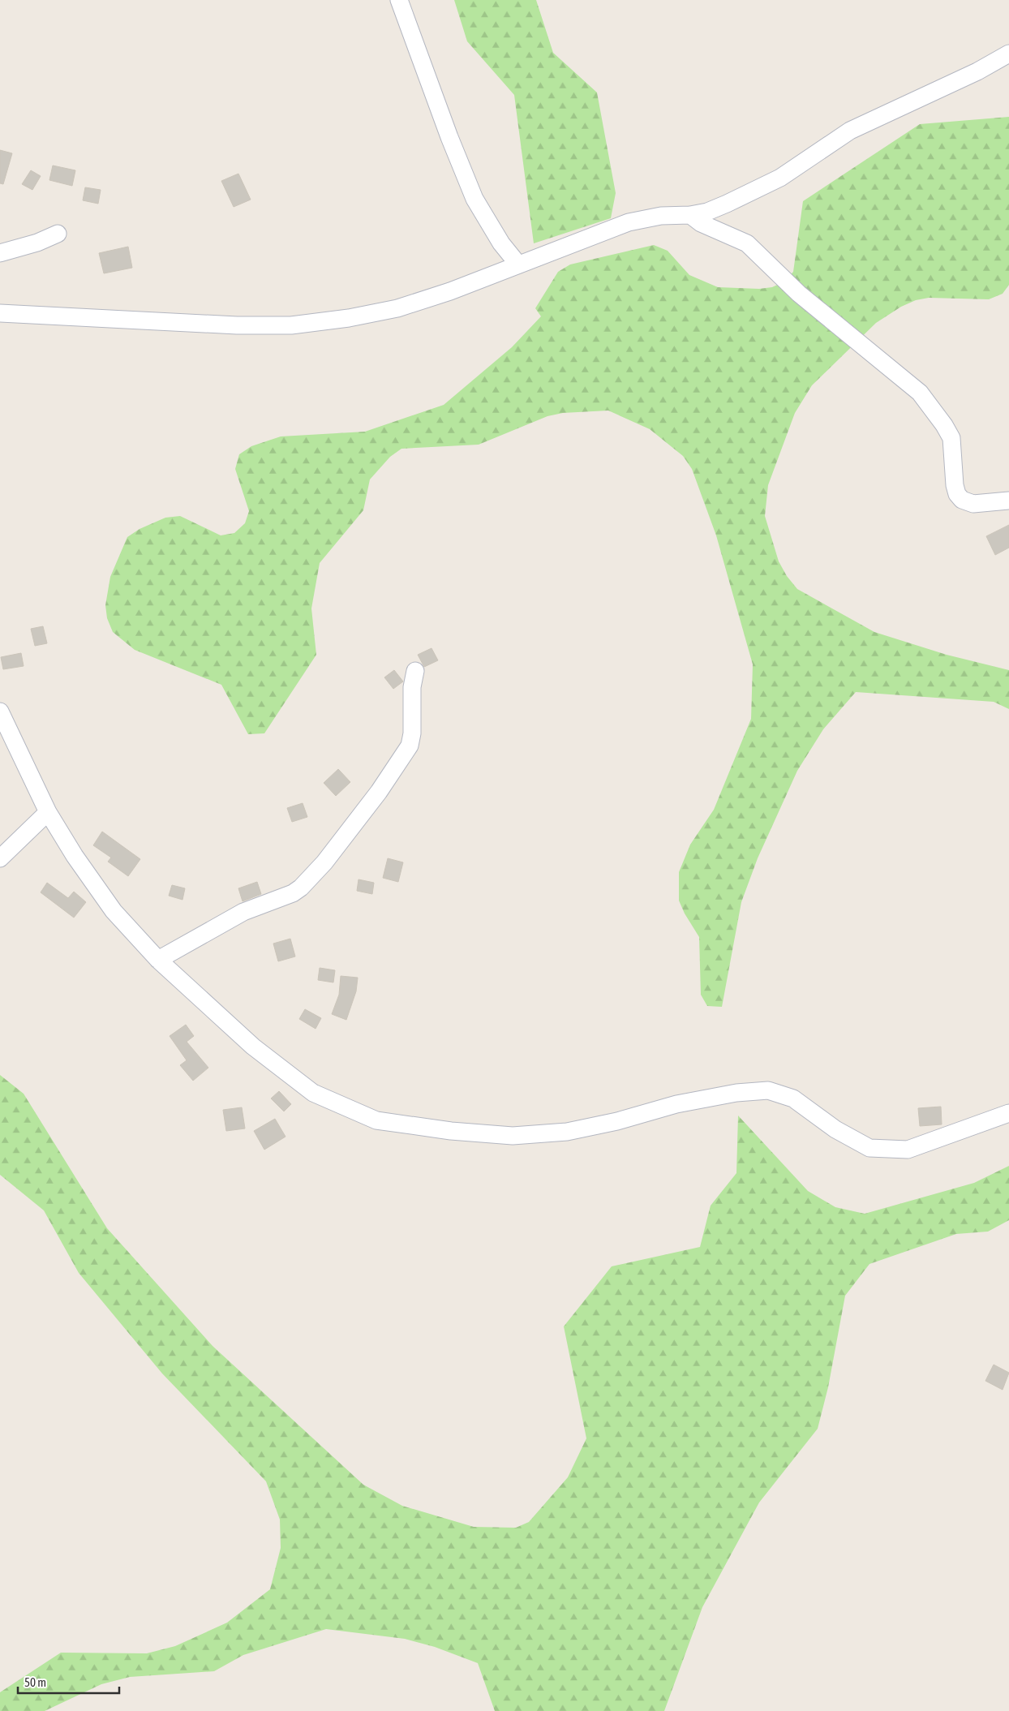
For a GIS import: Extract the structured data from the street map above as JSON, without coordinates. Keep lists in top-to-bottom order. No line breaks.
{"scale_bar":"50 m"}
